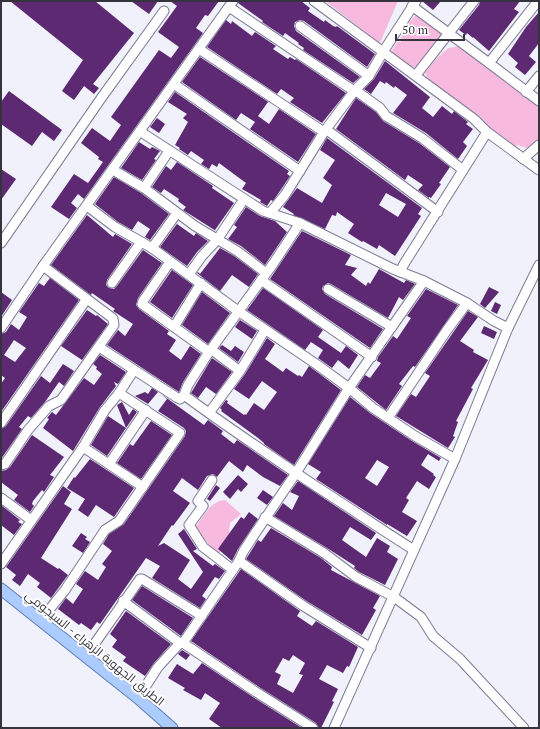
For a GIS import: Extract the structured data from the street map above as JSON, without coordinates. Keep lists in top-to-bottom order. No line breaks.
{"streets":{"main road":["الطريق الجهوية الزهراء - السيجومي"]},"scale_bar":"50 m"}
